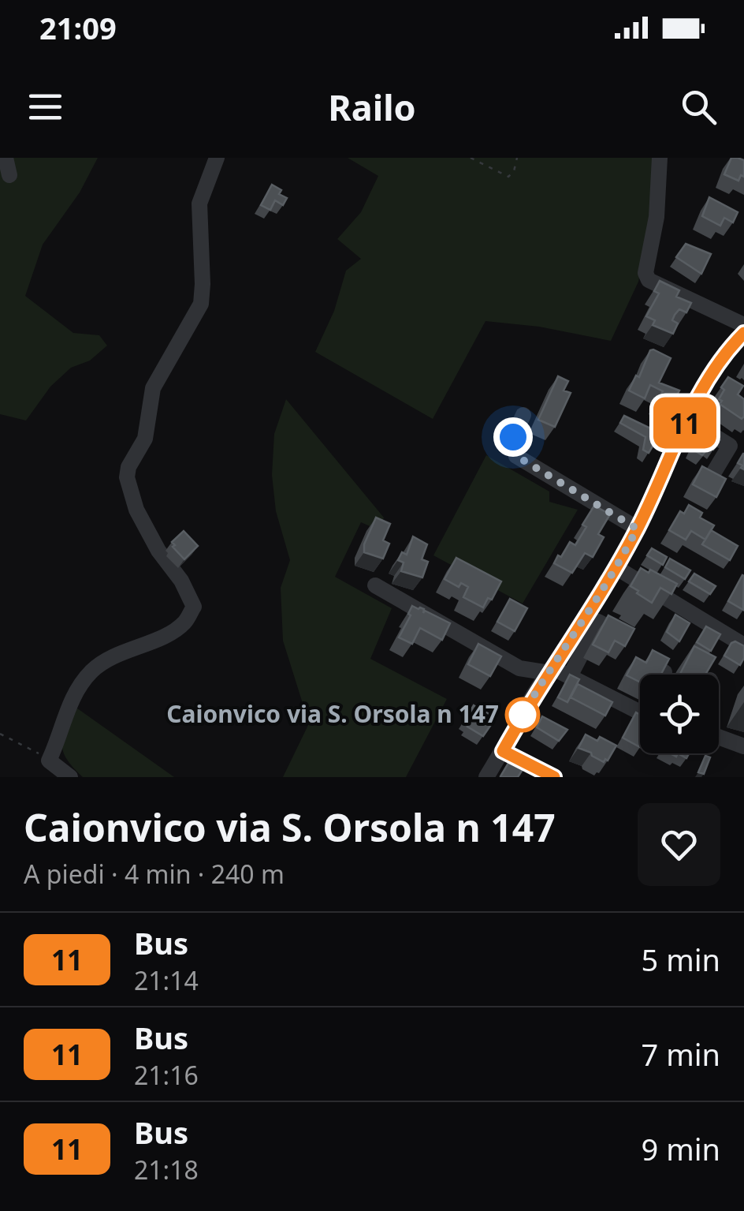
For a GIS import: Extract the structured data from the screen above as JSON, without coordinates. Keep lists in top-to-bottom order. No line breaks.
{"places":["Caionvico via S. Orsola n 147"],"lines":["bus line 11"],"page":{"status":"21:09","header":"Railo","on_map":"11","heading":["Caionvico via S. Orsola n 147","A piedi · 4 min · 240 m"],"list":[{"mark":"11","name":"Bus","note":"21:14","value":"5 min"},{"mark":"11","name":"Bus","note":"21:16","value":"7 min"},{"mark":"11","name":"Bus","note":"21:18","value":"9 min"}]}}
